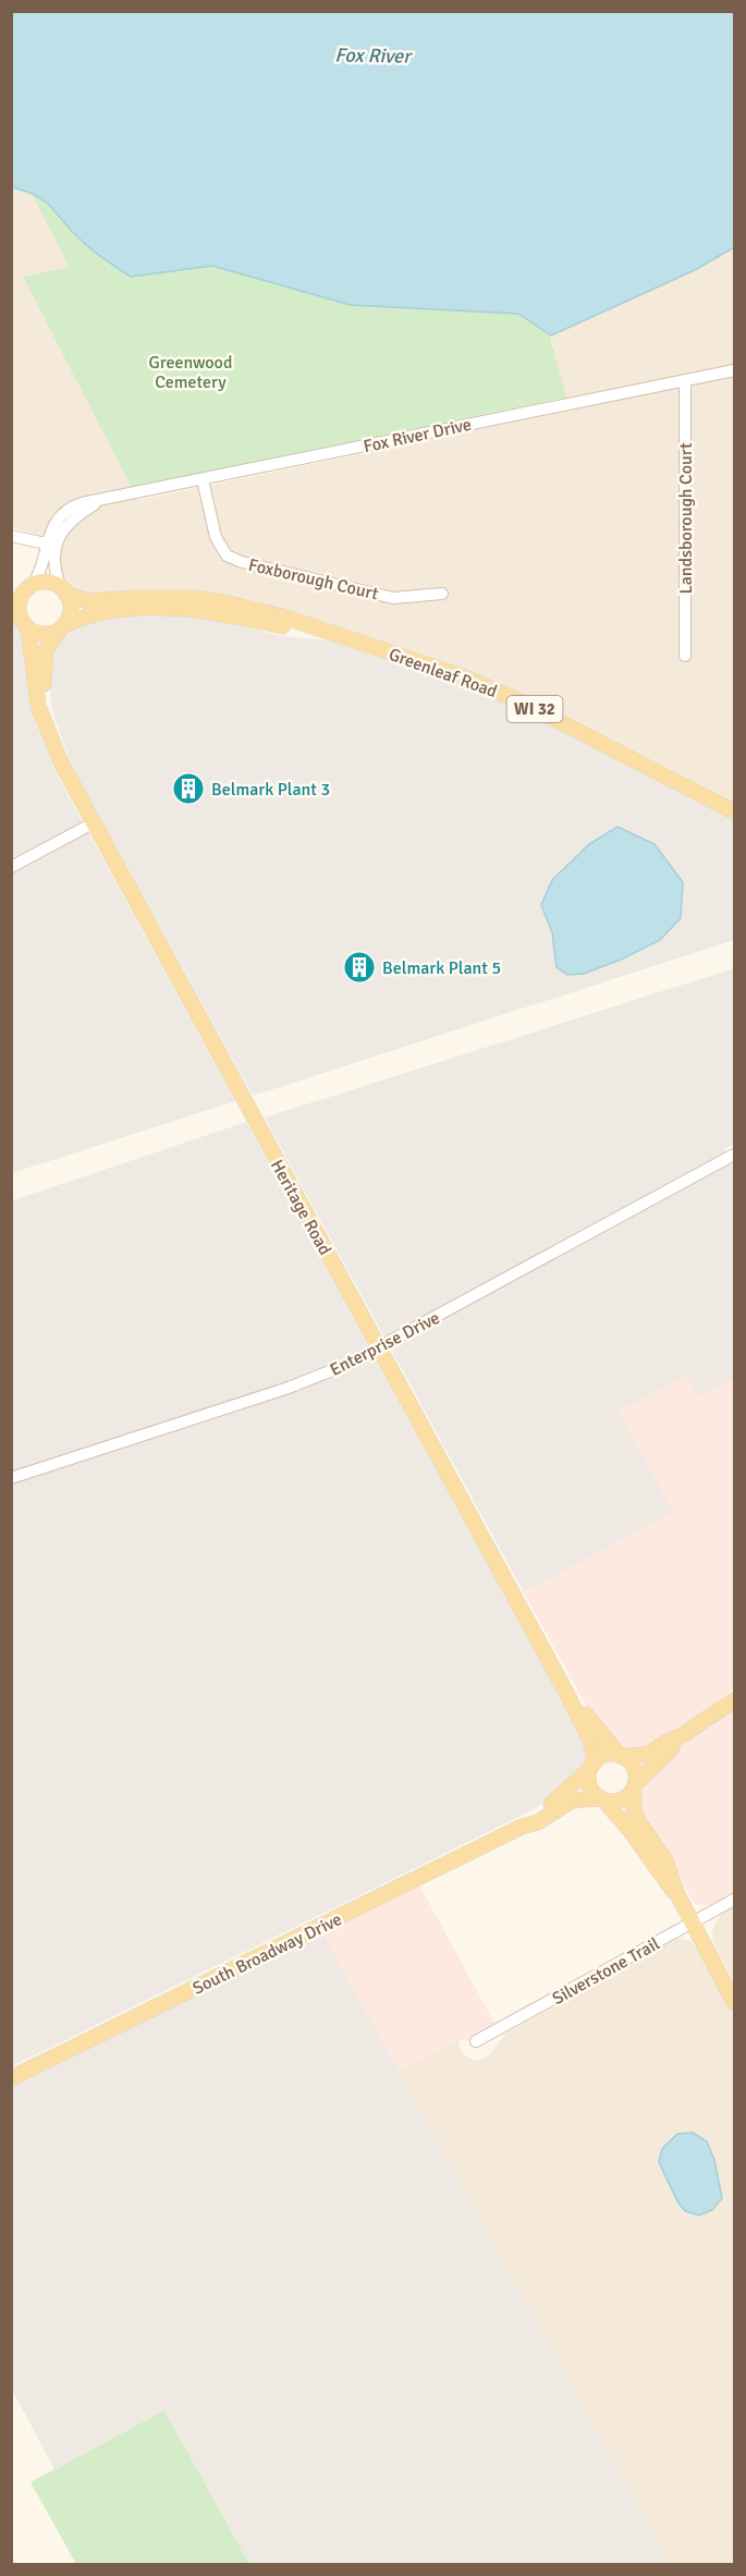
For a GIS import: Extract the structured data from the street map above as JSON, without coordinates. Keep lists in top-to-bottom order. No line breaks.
{"streets":{"main road":["Greenleaf Road","WI 32","Heritage Road","South Broadway Drive"],"street":["Fox River Drive","Landsborough Court","Foxborough Court","Enterprise Drive","Silverstone Trail"]},"crossings":[["Fox River Drive","Landsborough Court"],["Fox River Drive","Foxborough Court"],["Fox River Drive","Greenleaf Road"],["Fox River Drive","WI 32"],["Fox River Drive","Heritage Road"],["Greenleaf Road","WI 32"],["Greenleaf Road","Heritage Road"],["WI 32","Heritage Road"],["Heritage Road","Enterprise Drive"],["Heritage Road","South Broadway Drive"]],"water":["Fox River"],"parks":["Greenwood Cemetery"],"places":{"building":["Belmark Plant 3","Belmark Plant 5"]}}
